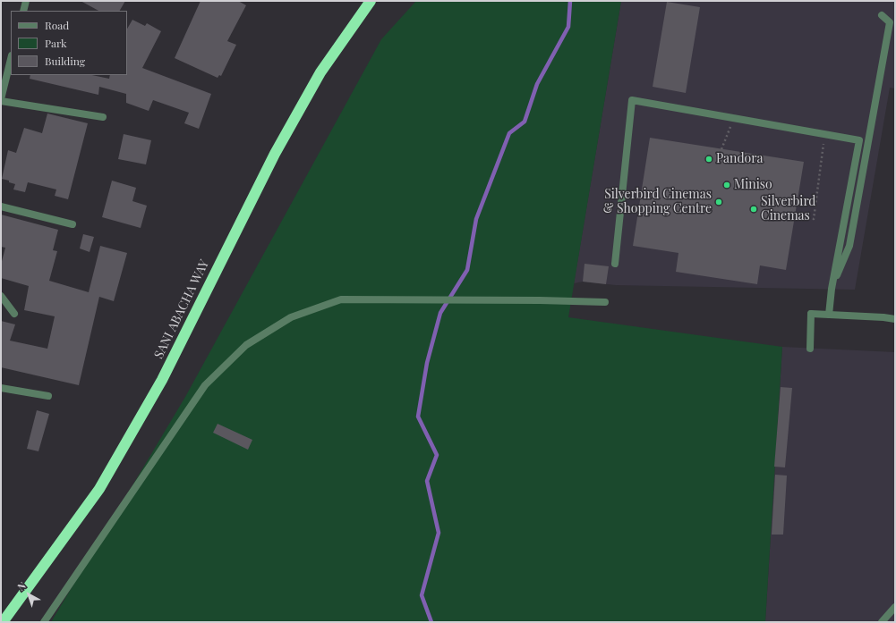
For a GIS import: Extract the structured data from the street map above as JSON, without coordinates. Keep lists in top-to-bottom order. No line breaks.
{"streets":{"highway":["SANI ABACHA WAY"]},"places":["Pandora","Miniso","Silverbird Cinemas & Shopping Centre","Silverbird Cinemas"],"legend":["Road","Park","Building"],"north":"top left"}
